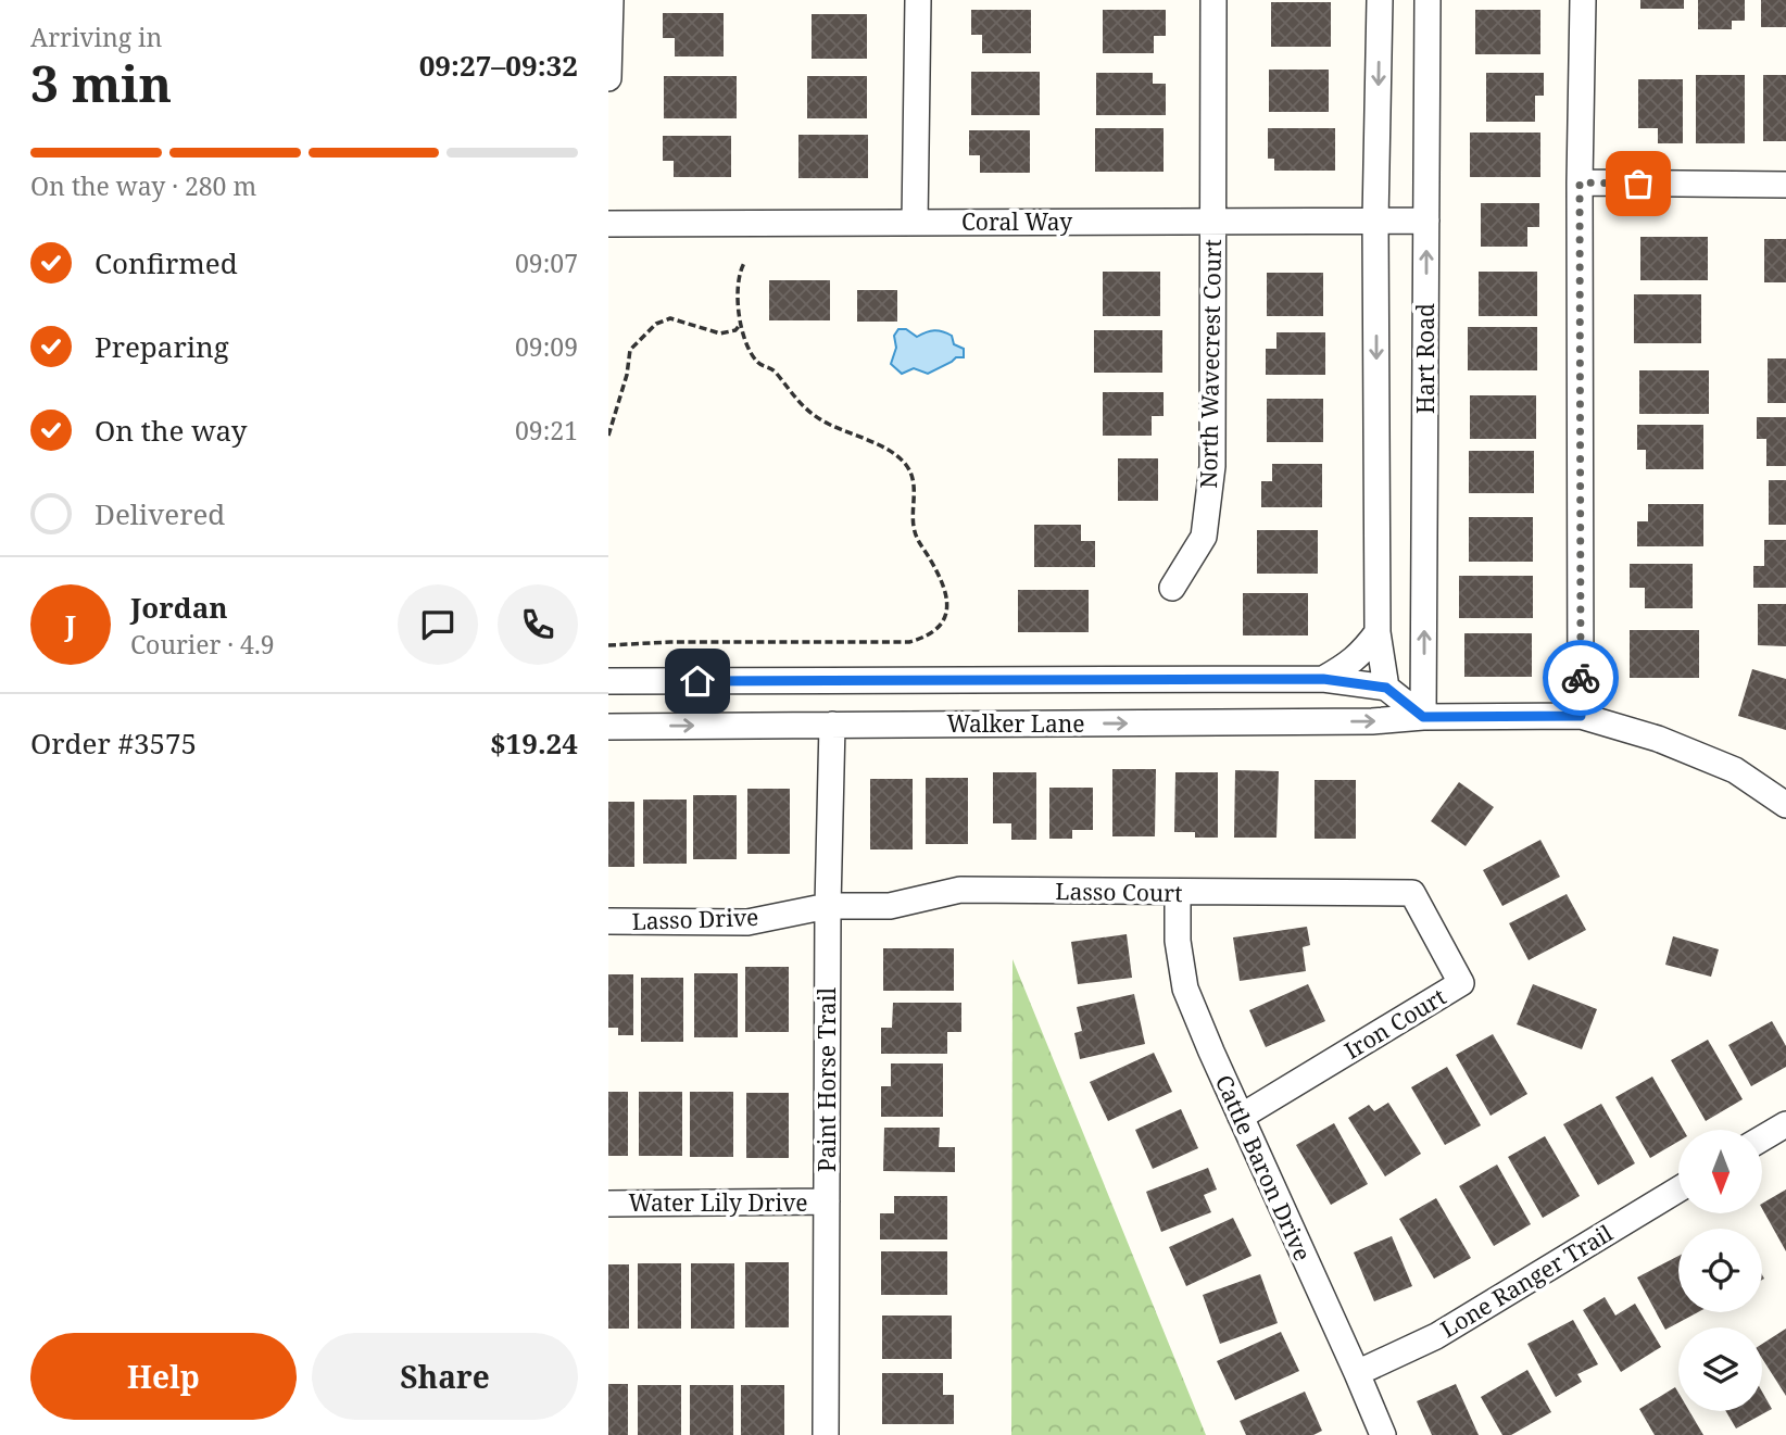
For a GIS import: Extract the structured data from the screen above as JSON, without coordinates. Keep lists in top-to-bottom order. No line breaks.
{"streets":{"street":["Coral Way","Hart Road","North Wavecrest Court","Walker Lane","Lasso Court","Lasso Drive","Iron Court","Paint Horse Trail","Cattle Baron Drive","Water Lily Drive","Lone Ranger Trail"]},"crossings":[["Coral Way","Hart Road"],["Coral Way","North Wavecrest Court"],["Hart Road","Walker Lane"],["Walker Lane","Paint Horse Trail"],["Lasso Court","Lasso Drive"],["Lasso Court","Iron Court"],["Lasso Court","Paint Horse Trail"],["Lasso Court","Cattle Baron Drive"],["Lasso Drive","Paint Horse Trail"],["Iron Court","Cattle Baron Drive"],["Paint Horse Trail","Water Lily Drive"],["Cattle Baron Drive","Lone Ranger Trail"]],"north":"bottom","page":{"heading":["3 min","Arriving in","09:27–09:32"],"panel":["Jordan","Courier · 4.9","Order #3575","$19.24"],"bar":"On the way · 280 m","list":[["Confirmed","09:07"],["Preparing","09:09"],["On the way","09:21"],"Delivered"],"round":"J","buttons":["Help","Share"]}}
